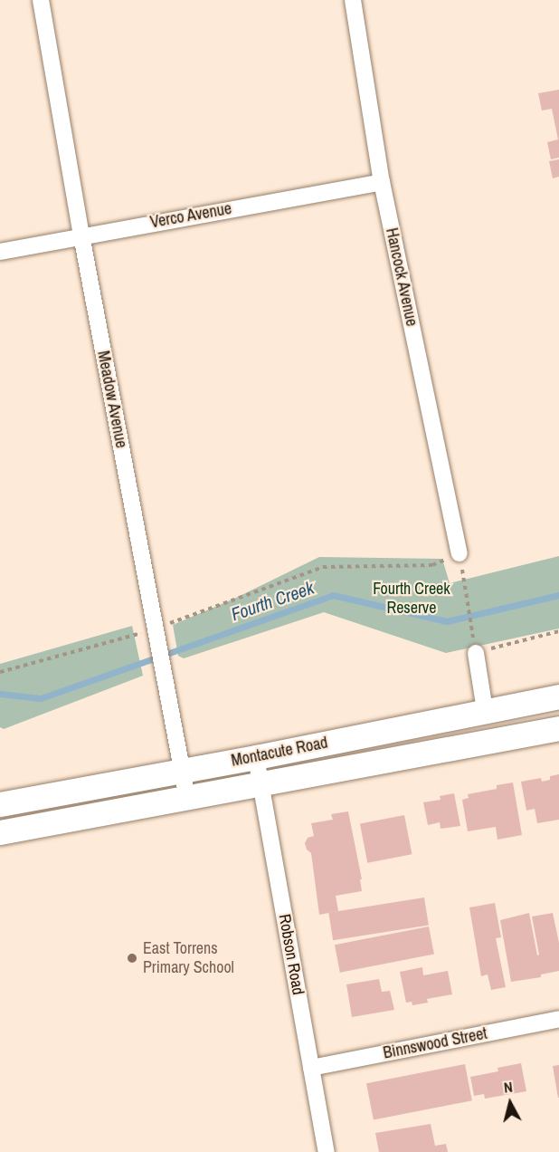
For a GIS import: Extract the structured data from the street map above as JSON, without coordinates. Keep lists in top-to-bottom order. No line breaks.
{"streets":{"main road":["Montacute Road"],"street":["Verco Avenue","Hancock Avenue","Meadow Avenue","Robson Road","Binnswood Street"]},"crossings":[["Verco Avenue","Hancock Avenue"],["Verco Avenue","Meadow Avenue"],["Meadow Avenue","Montacute Road"],["Montacute Road","Robson Road"],["Robson Road","Binnswood Street"]],"water":["Fourth Creek"],"parks":["Fourth Creek Reserve"],"places":["East Torrens Primary School"],"north":"top"}
